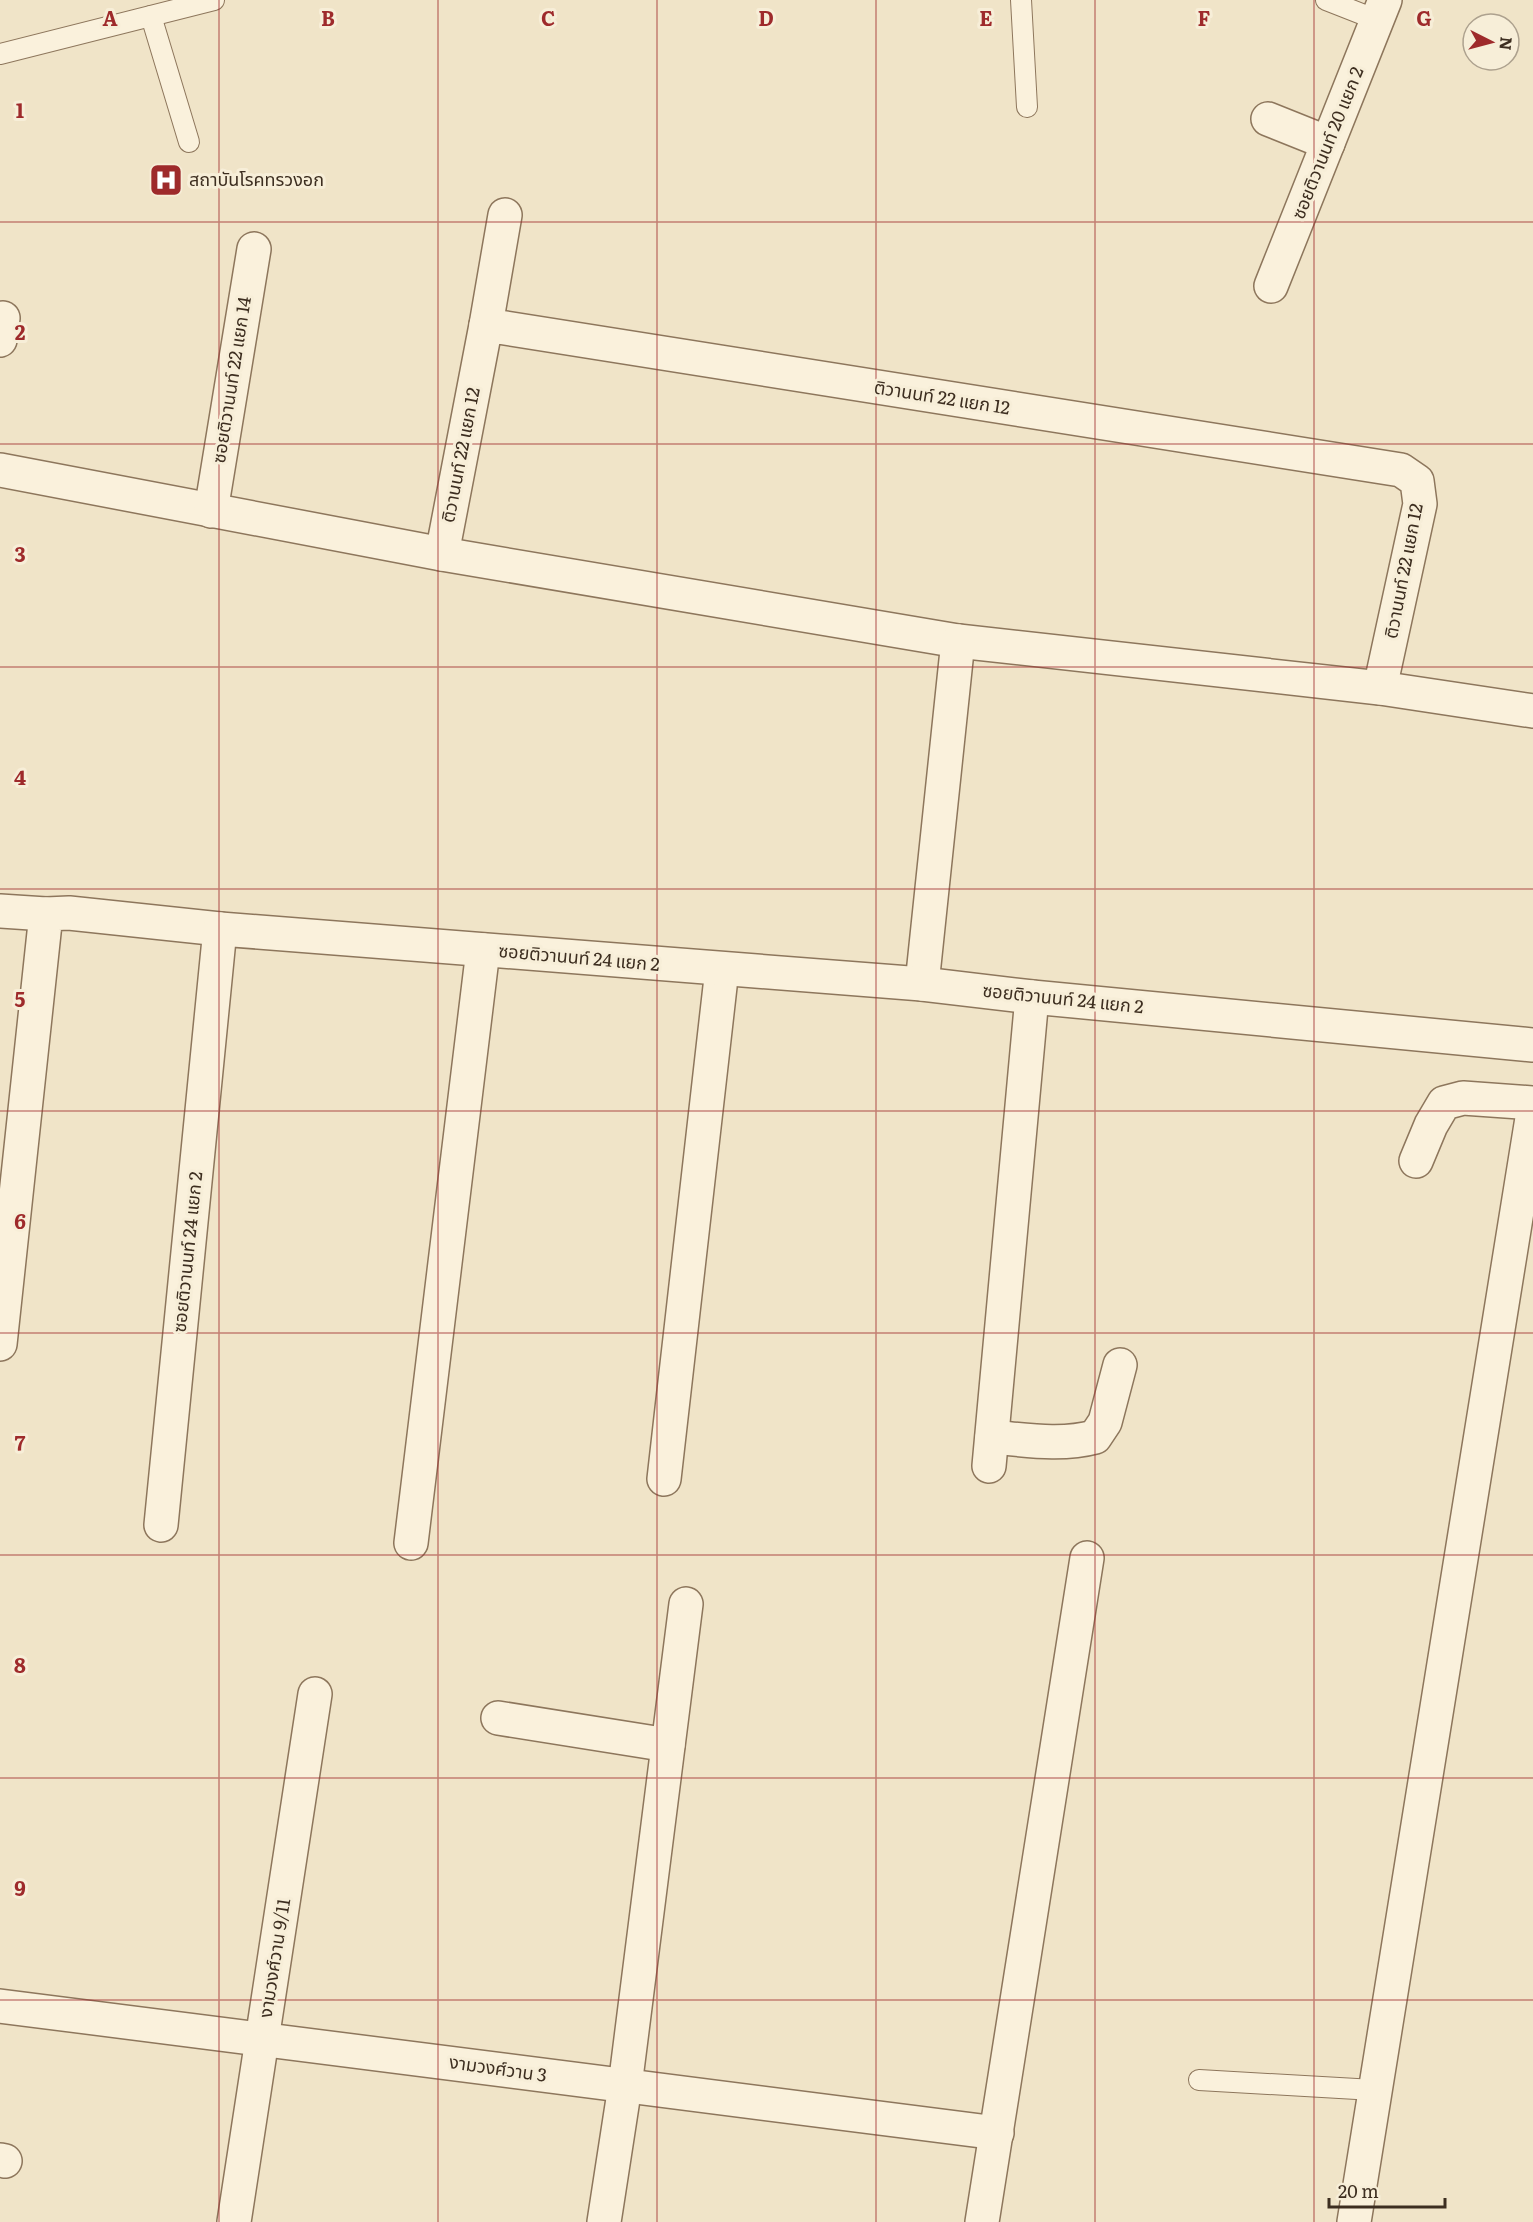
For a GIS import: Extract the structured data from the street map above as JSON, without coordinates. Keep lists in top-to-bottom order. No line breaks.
{"streets":{"street":["ซอยติวานนท์ 20 แยก 2","ซอยติวานนท์ 22 แยก 14","ติวานนท์ 22 แยก 12","ซอยติวานนท์ 24 แยก 2","งามวงศ์วาน 9/11","งามวงศ์วาน 3"]},"crossings":[["งามวงศ์วาน 9/11","งามวงศ์วาน 3"]],"places":{"hospital":["สถาบันโรคทรวงอก"]},"scale_bar":"20 m","north":"right","grid":{"columns":["A","B","C","D","E","F","G"],"rows":["1","2","3","4","5","6","7","8","9"]}}
